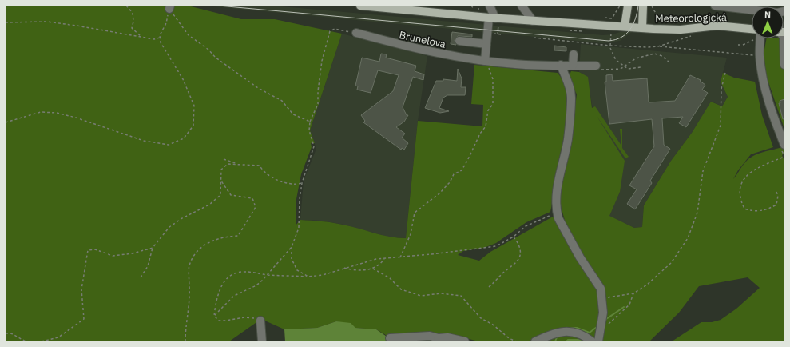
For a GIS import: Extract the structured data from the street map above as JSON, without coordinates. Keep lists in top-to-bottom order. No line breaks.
{"streets":{"main road":["Meteorologická"],"street":["Brunelova"]},"north":"top"}
